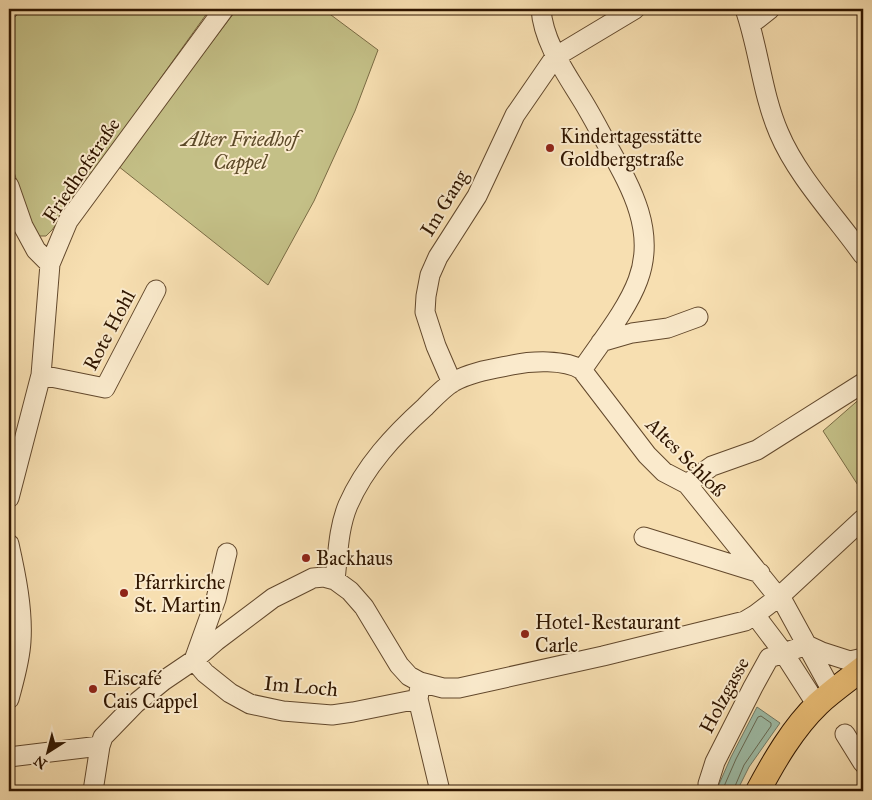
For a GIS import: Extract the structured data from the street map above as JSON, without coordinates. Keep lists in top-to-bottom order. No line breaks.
{"streets":{"street":["Friedhofstraße","Im Gang","Rote Hohl","Altes Schloß","Im Loch","Holzgasse"]},"crossings":[["Friedhofstraße","Rote Hohl"],["Altes Schloß","Holzgasse"]],"parks":["Alter Friedhof Cappel"],"places":["Kindertagesstätte Goldbergstraße","Backhaus","Pfarrkirche St. Martin","Hotel-Restaurant Carle","Eiscafé Cais Cappel"],"north":"bottom left"}
